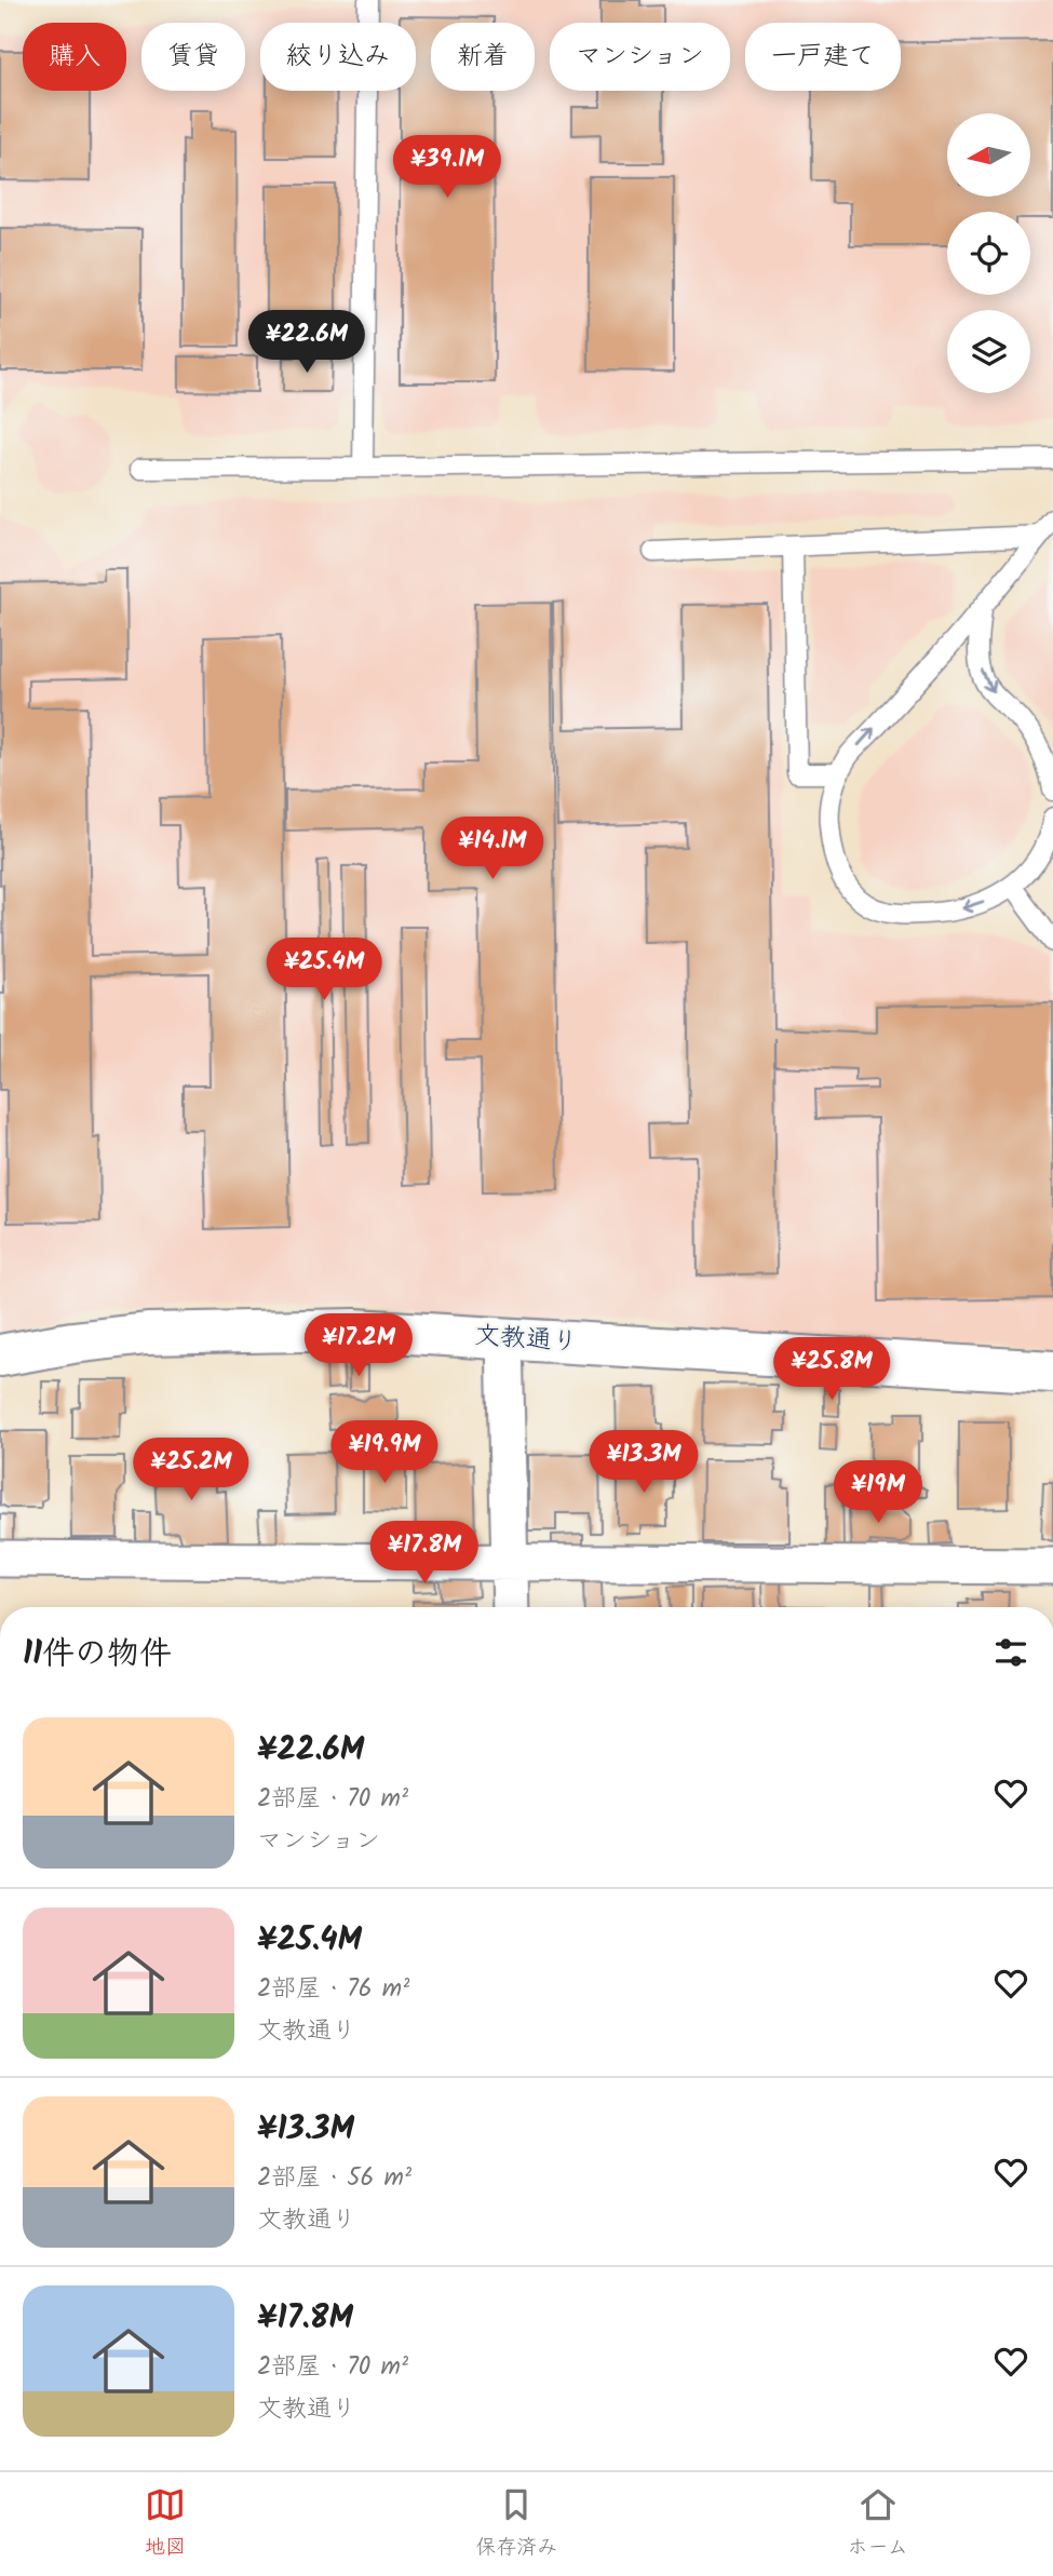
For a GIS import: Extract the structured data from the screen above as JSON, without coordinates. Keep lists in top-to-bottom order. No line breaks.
{"streets":{"street":["文教通り"]},"north":"left","page":{"chip":["購入","賃貸","絞り込み","新着","マンション","一戸建て"],"price":["¥39.1M","¥22.6M","¥14.1M","¥25.4M","¥17.2M","¥25.8M","¥19.9M","¥13.3M","¥25.2M","¥19M","¥17.8M"],"heading":"11件の物件","list":[{"name":"¥22.6M","note":"2部屋 · 70 m² · マンション"},{"name":"¥25.4M","note":"2部屋 · 76 m² · 文教通り"},{"name":"¥13.3M","note":"2部屋 · 56 m² · 文教通り"},{"name":"¥17.8M","note":"2部屋 · 70 m² · 文教通り"}],"tabs":["地図","保存済み","ホーム"]}}
